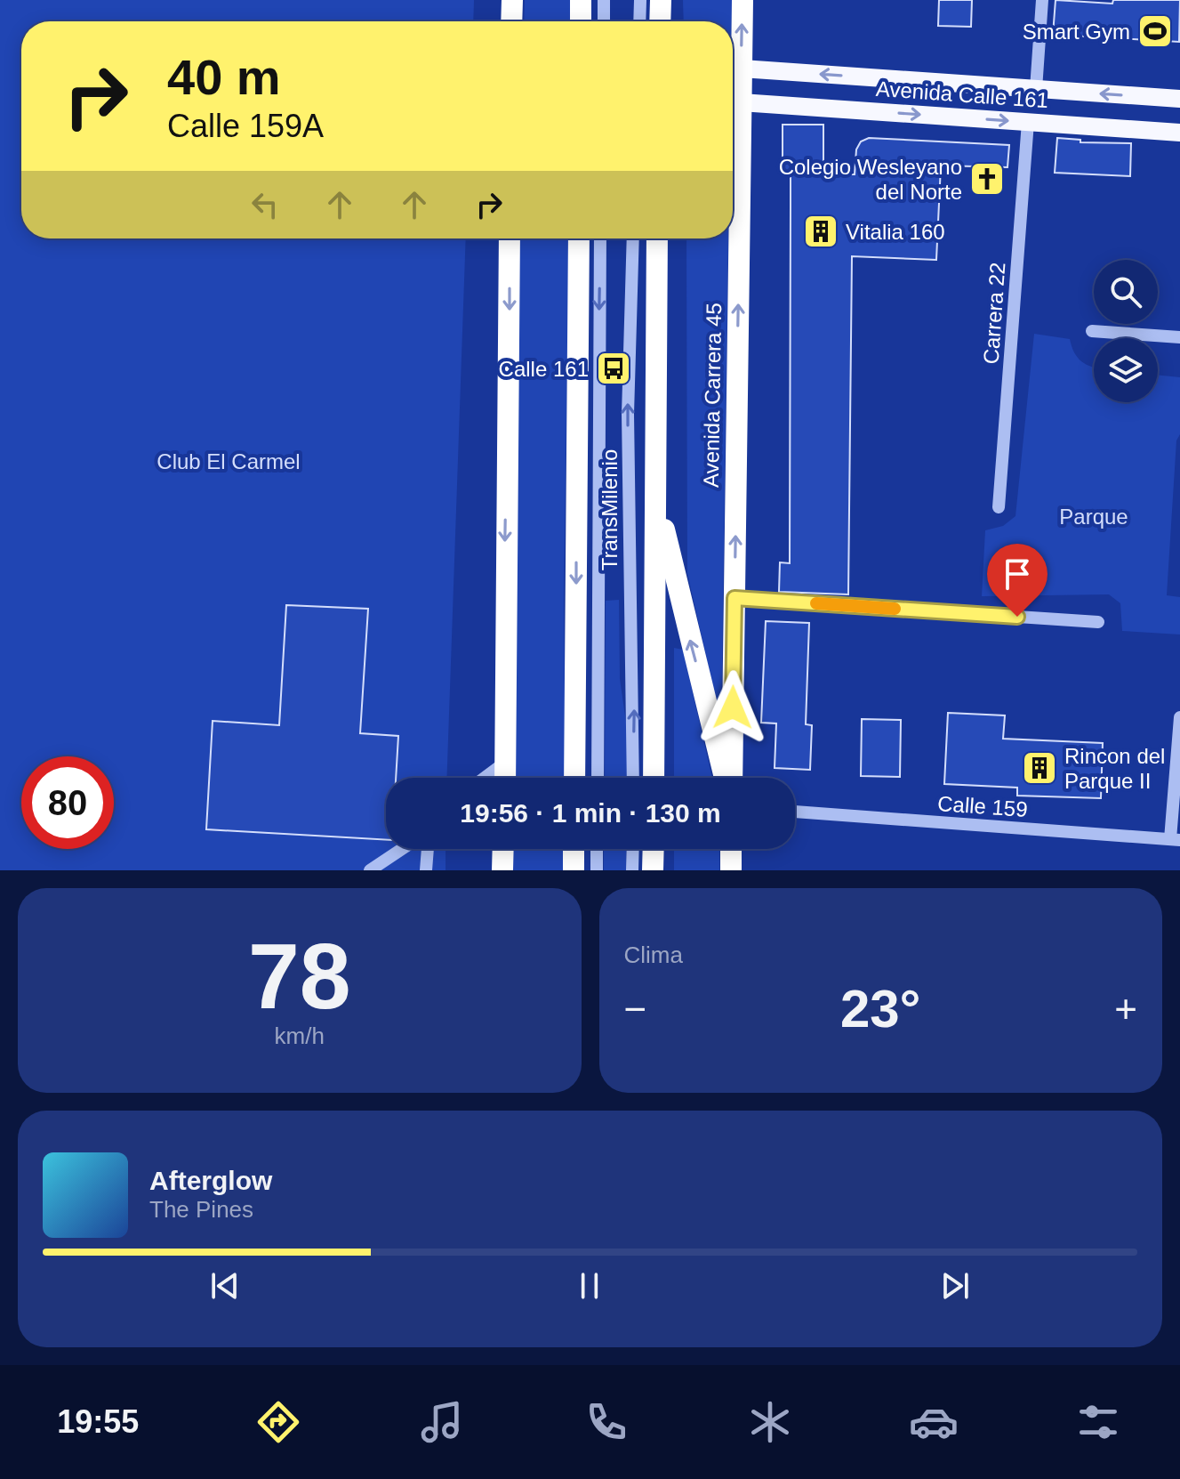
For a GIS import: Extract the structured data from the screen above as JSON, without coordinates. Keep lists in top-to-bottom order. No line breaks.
{"streets":{"highway":["Avenida Carrera 45"],"main road":["Avenida Calle 161"],"street":["Carrera 22","TransMilenio","Calle 159"]},"crossings":[["Avenida Calle 161","Carrera 22"],["Avenida Calle 161","Avenida Carrera 45"]],"parks":["Club El Carmel","Parque"],"places":{"sports":["Smart Gym"],"church":["Colegio Wesleyano del Norte"],"building":["Vitalia 160","Rincon del Parque II"],"bus stop":["Calle 161"]},"page":{"turn":["40 m","Calle 159A"],"limit":"80","trip":"19:56 · 1 min · 130 m","tile":[["78","km/h"],"Clima"],"heat":["−","23°","+"],"song":["Afterglow","The Pines"],"tabs":"19:55"}}
